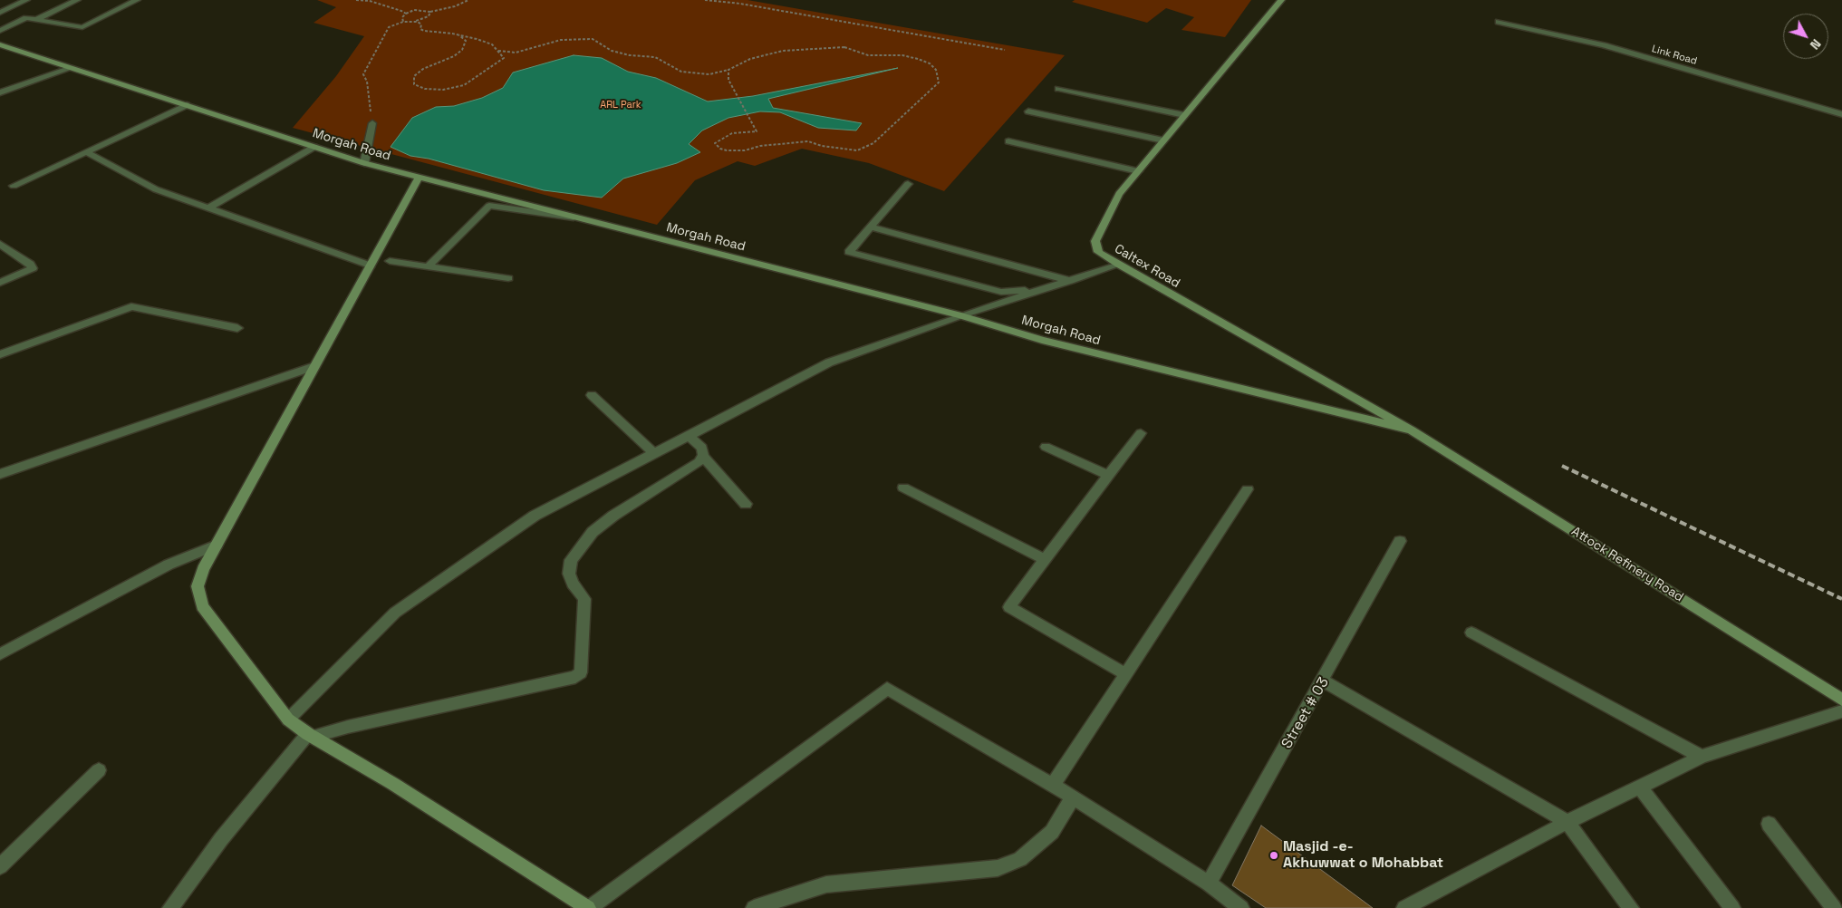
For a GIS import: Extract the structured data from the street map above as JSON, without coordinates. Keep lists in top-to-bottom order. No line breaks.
{"streets":{"street":["Link Road","Morgah Road","Caltex Road","Attock Refinery Road","Street # 03"]},"crossings":[["Morgah Road","Caltex Road"],["Morgah Road","Attock Refinery Road"],["Caltex Road","Attock Refinery Road"]],"parks":["ARL Park"],"places":["Masjid -e- Akhuwwat o Mohabbat"],"north":"bottom right"}
